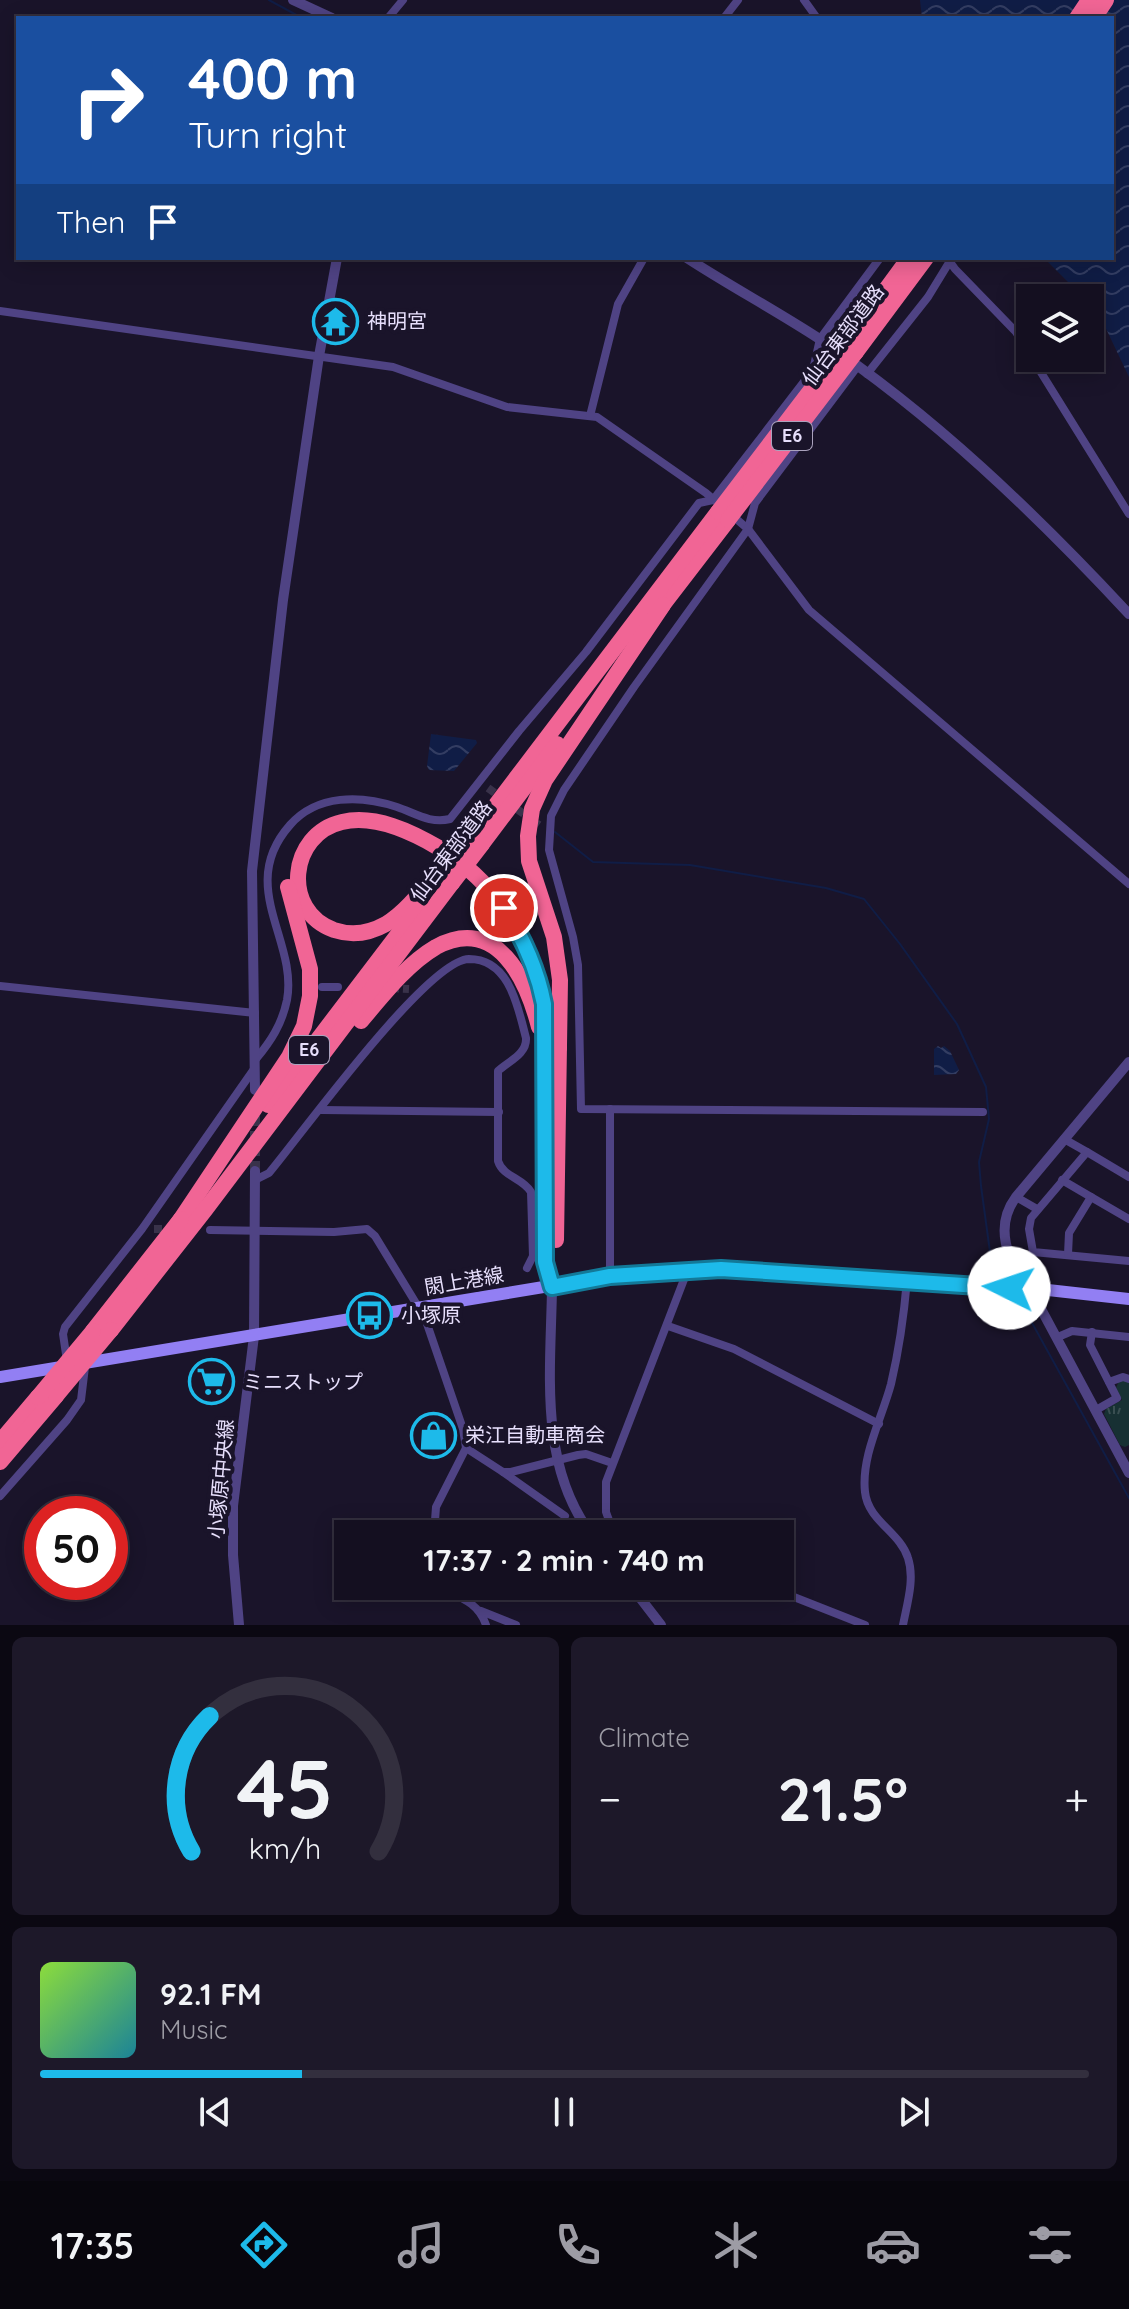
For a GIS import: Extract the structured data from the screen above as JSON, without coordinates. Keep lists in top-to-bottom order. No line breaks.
{"streets":{"highway":["仙台東部道路","E6"],"main road":["閖上港線"],"street":["小塚原中央線"]},"crossings":[["閖上港線","小塚原中央線"]],"places":{"temple":["神明宮"],"bus stop":["小塚原"],"supermarket":["ミニストップ"],"shop":["栄江自動車商会"]},"page":{"turn":["400 m","Turn right"],"then":"Then","limit":"50","trip":"17:37 · 2 min · 740 m","tile":"Climate","heat":["−","21.5°","+"],"song":["92.1 FM","Music"],"tabs":"17:35","gauge":["45","km/h"]}}
